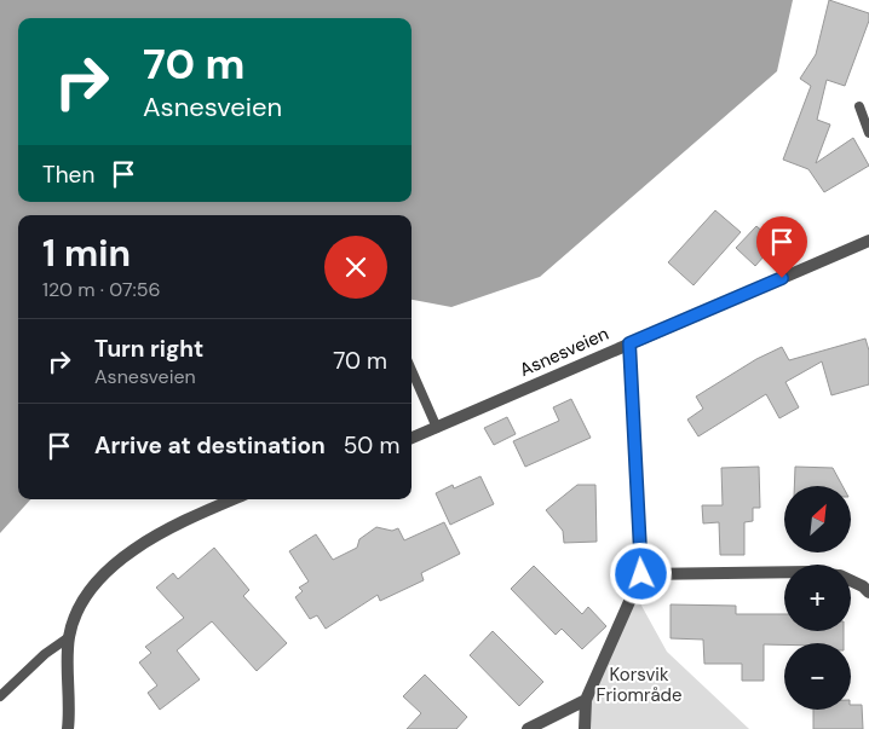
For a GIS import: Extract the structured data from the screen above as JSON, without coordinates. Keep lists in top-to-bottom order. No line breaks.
{"streets":{"street":["Asnesveien"]},"parks":["Korsvik Friområde"],"north":"top right","page":{"turn":["70 m","Asnesveien"],"then":"Then","heading":["1 min","120 m · 07:56"],"list":[{"name":"Turn right","note":"Asnesveien","value":"70 m"},{"name":"Arrive at destination","value":"50 m"}],"map_buttons":["+","−"]}}
